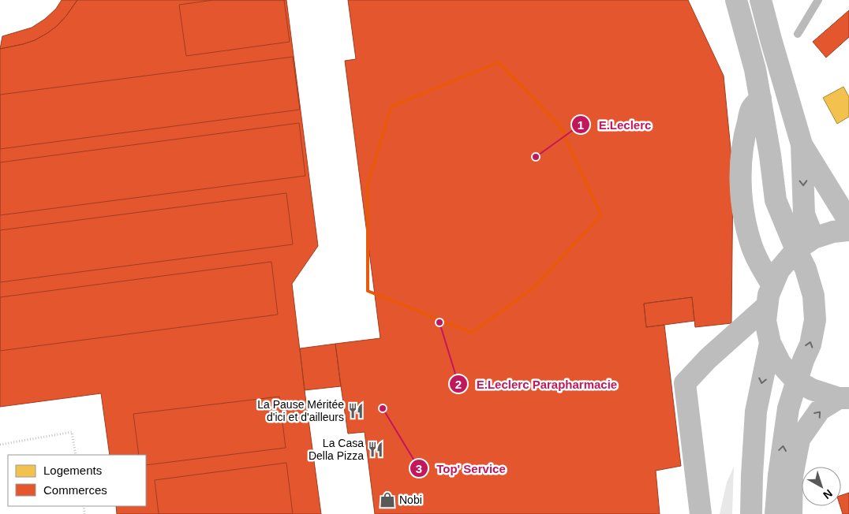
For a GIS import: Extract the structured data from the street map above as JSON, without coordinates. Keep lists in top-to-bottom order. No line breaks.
{"places":{"other":["E.Leclerc","E.Leclerc Parapharmacie","Top' Service"],"restaurant":["La Pause Méritée d'ici et d'ailleurs","La Casa Della Pizza"],"shop":["Nobi"]},"legend":["Logements","Commerces"],"north":"bottom right"}
